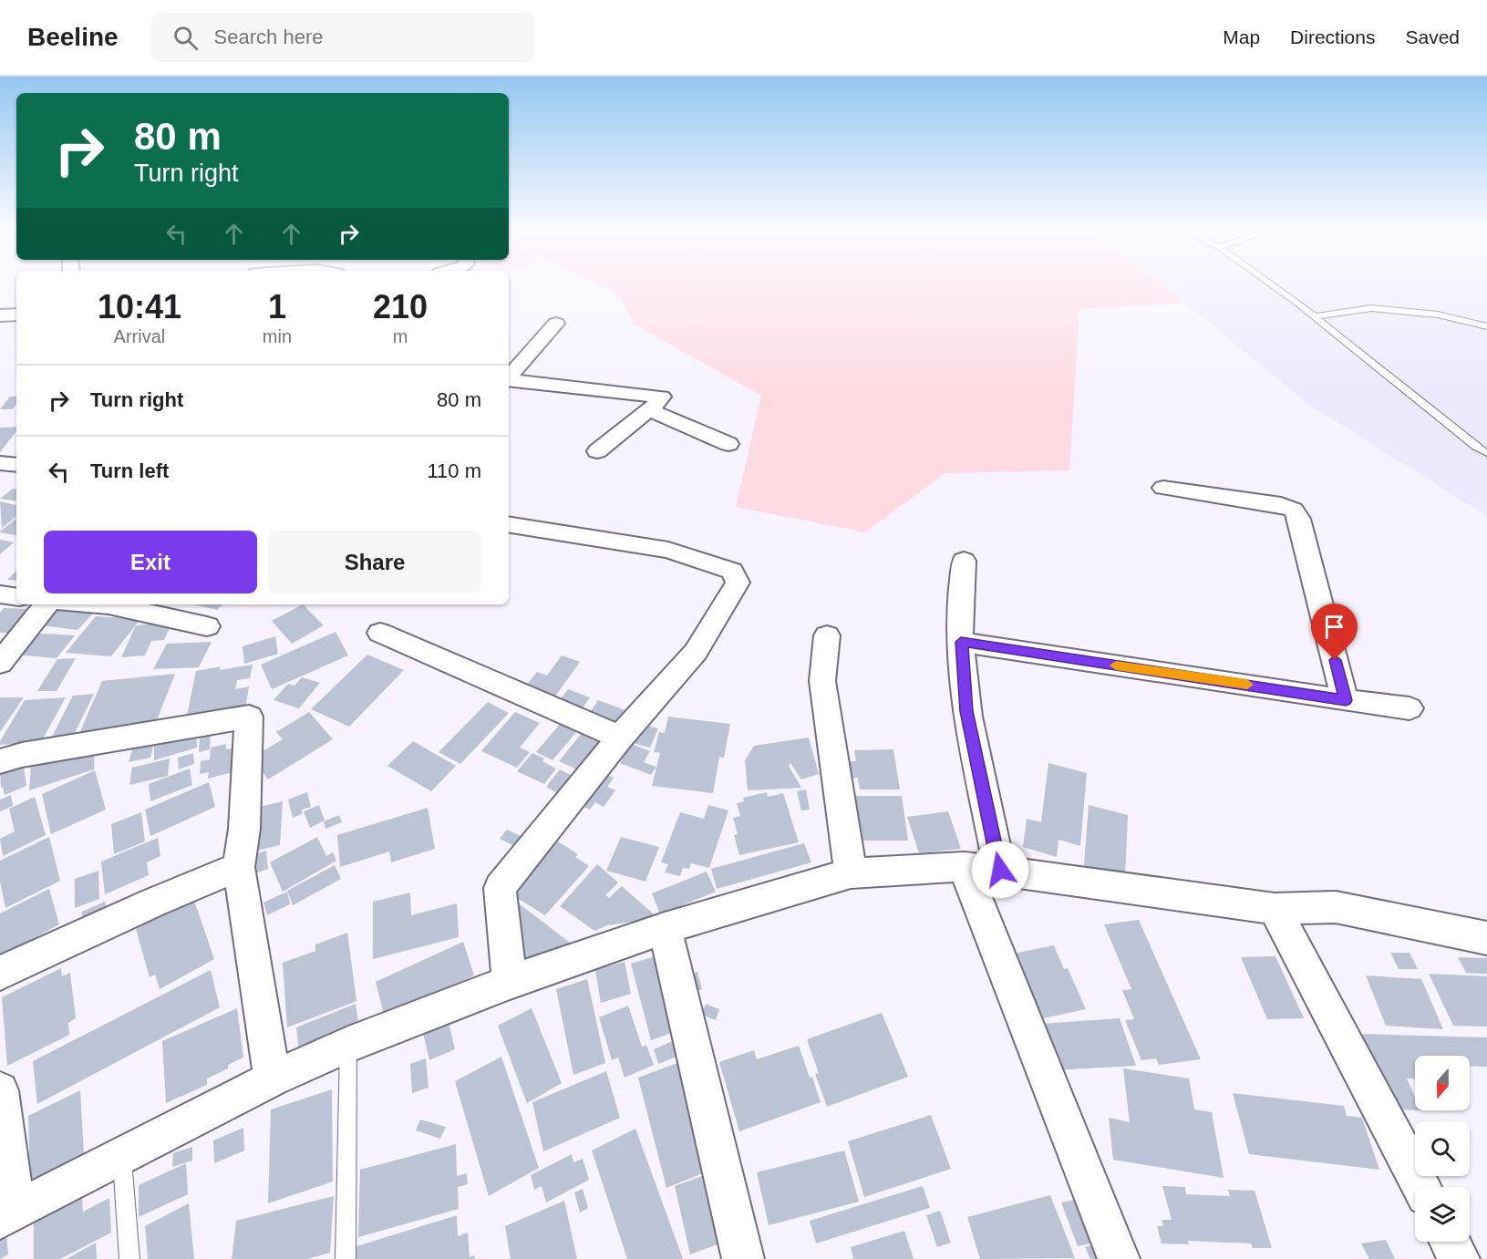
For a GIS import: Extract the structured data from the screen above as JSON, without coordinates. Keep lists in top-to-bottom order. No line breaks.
{"north":"bottom","page":{"header":"Beeline","search":"Search here","nav":["Map","Directions","Saved"],"turn":["80 m","Turn right"],"eta":["10:41","Arrival","1","min","210","m"],"list":[{"name":"Turn right","value":"80 m"},{"name":"Turn left","value":"110 m"}],"buttons":["Exit","Share"]}}
